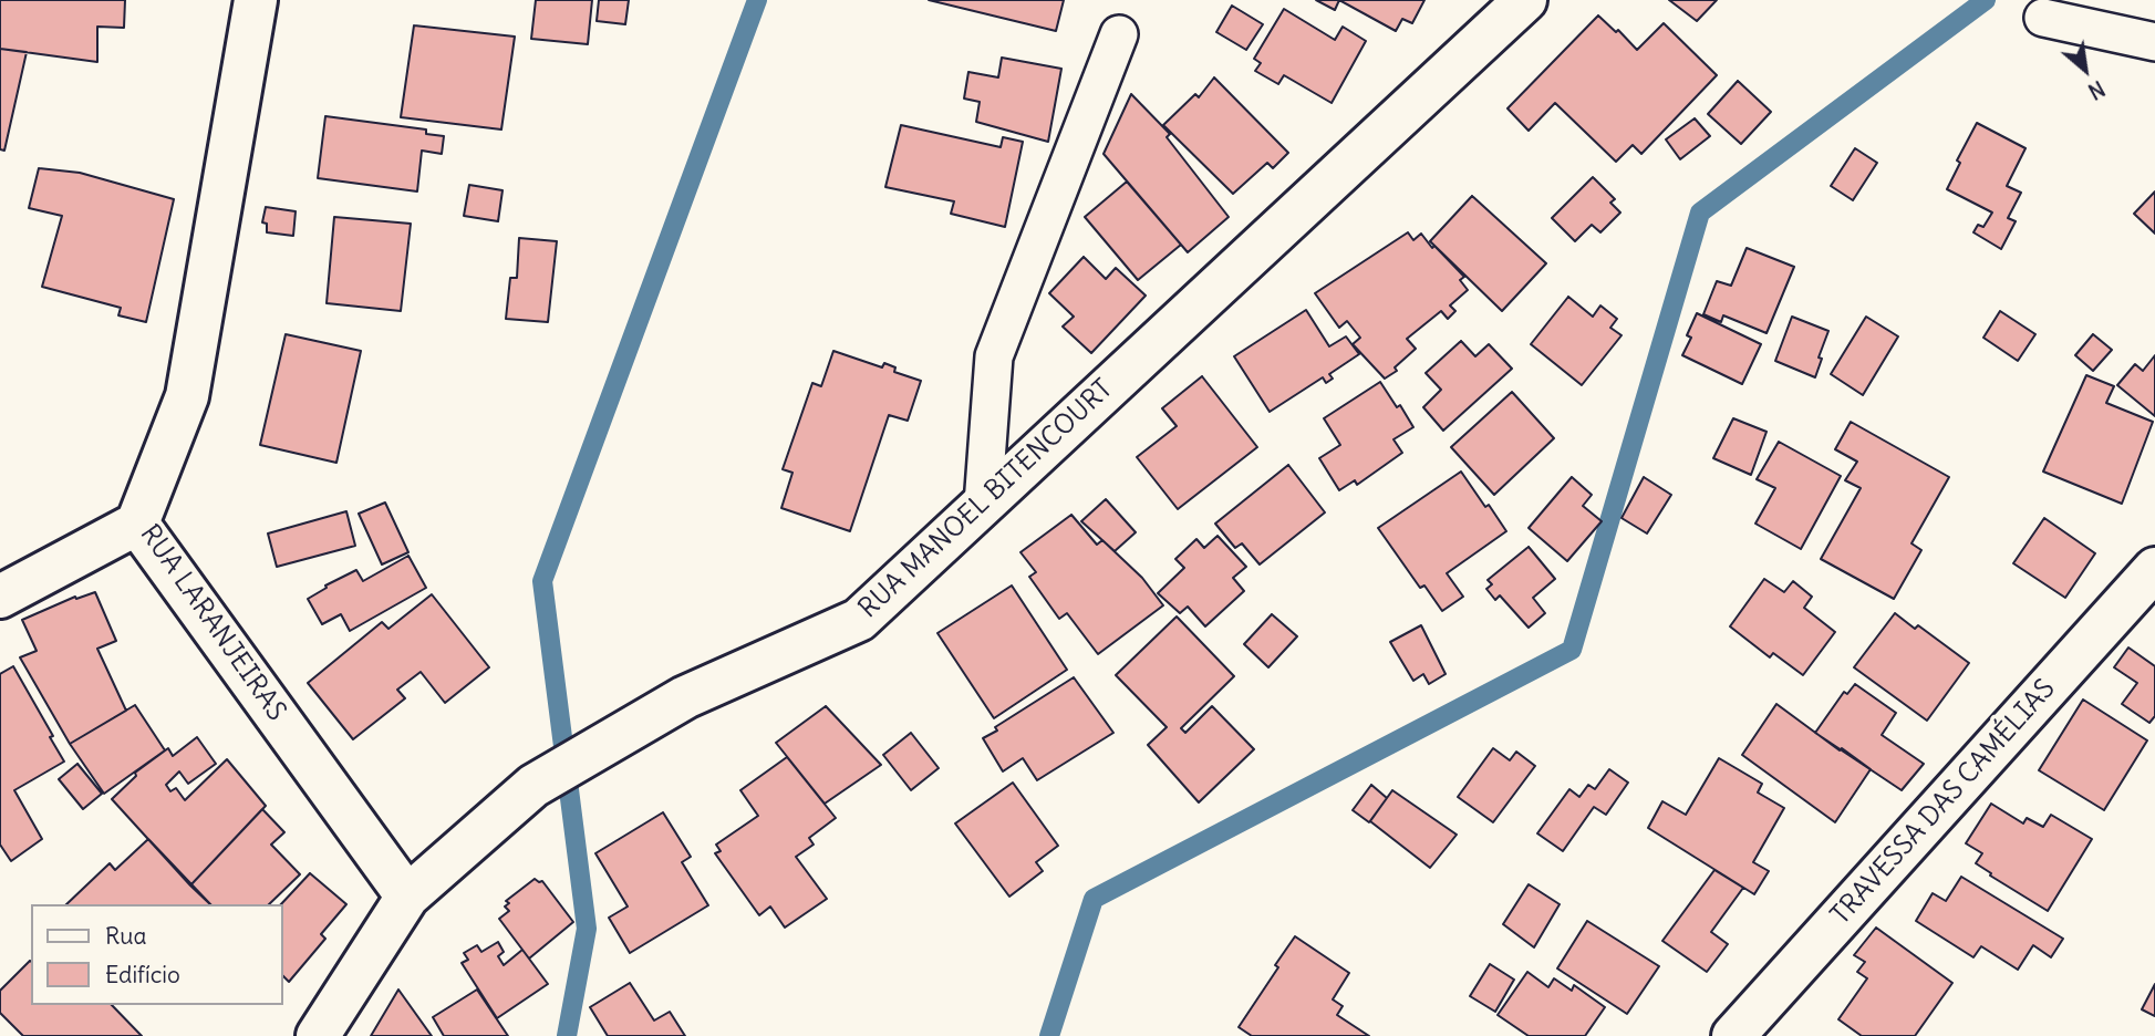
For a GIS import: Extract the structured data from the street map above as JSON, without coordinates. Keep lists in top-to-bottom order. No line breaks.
{"streets":{"street":["RUA MANOEL BITENCOURT","RUA LARANJEIRAS","TRAVESSA DAS CAMÉLIAS"]},"crossings":[["RUA MANOEL BITENCOURT","RUA LARANJEIRAS"]],"legend":["Rua","Edifício"],"north":"bottom right"}
